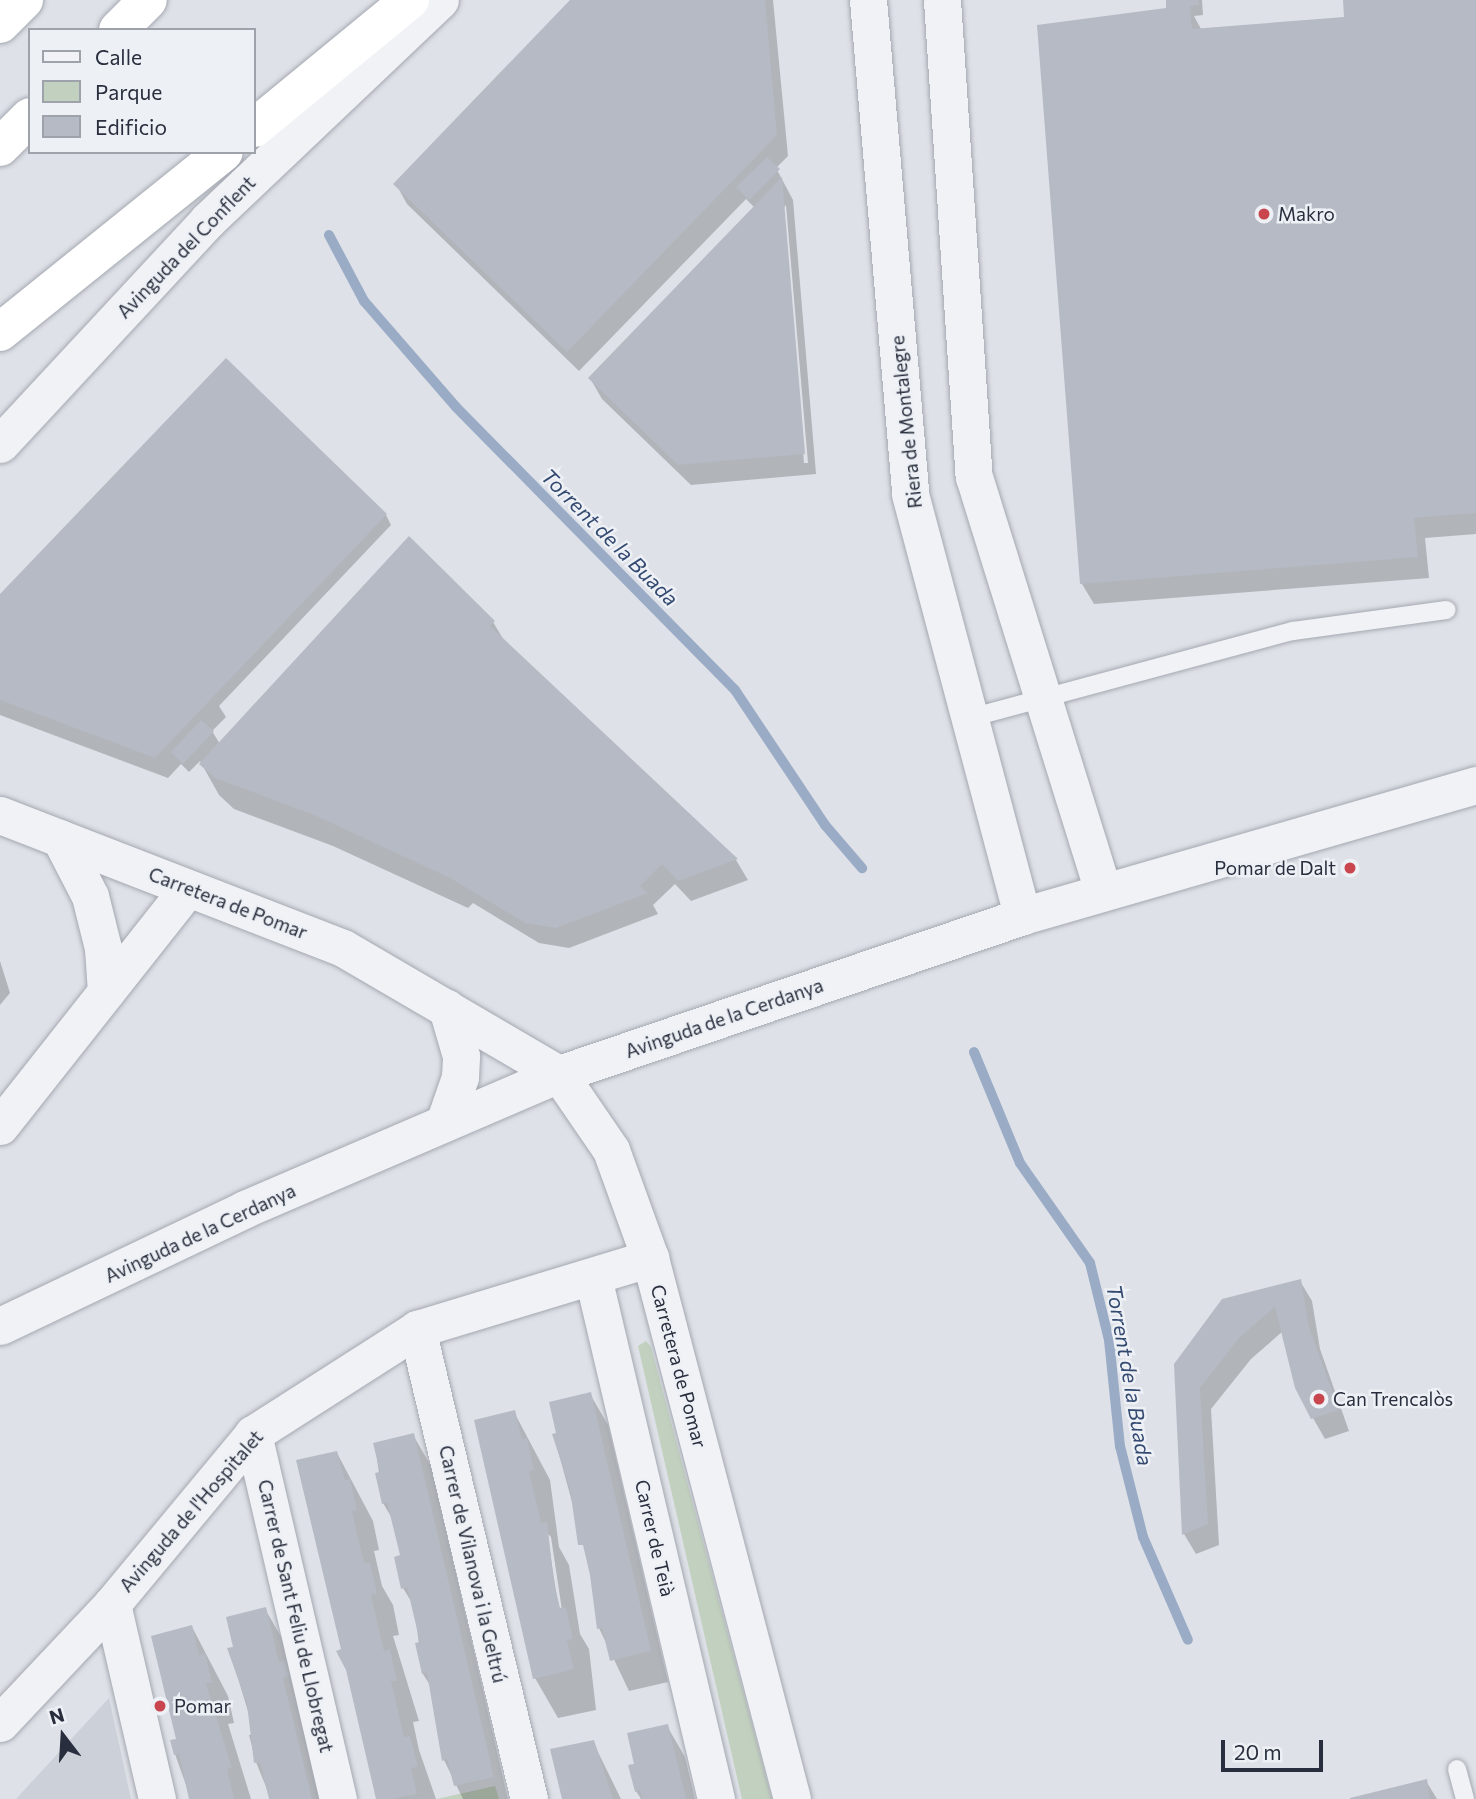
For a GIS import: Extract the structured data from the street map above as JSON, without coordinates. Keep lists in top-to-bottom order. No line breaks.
{"streets":{"street":["Avinguda del Conflent","Riera de Montalegre","Carretera de Pomar","Avinguda de la Cerdanya","Avinguda de l'Hospitalet","Carrer de Teià","Carrer de Vilanova i la Geltrú","Carrer de Sant Feliu de Llobregat"]},"crossings":[["Riera de Montalegre","Avinguda de la Cerdanya"],["Carretera de Pomar","Avinguda de la Cerdanya"],["Carretera de Pomar","Avinguda de l'Hospitalet"],["Avinguda de l'Hospitalet","Carrer de Teià"],["Avinguda de l'Hospitalet","Carrer de Vilanova i la Geltrú"],["Avinguda de l'Hospitalet","Carrer de Sant Feliu de Llobregat"]],"water":["Torrent de la Buada"],"places":["Makro","Pomar de Dalt","Can Trencalòs","Pomar"],"legend":["Calle","Parque","Edificio"],"scale_bar":"20 m","north":"top"}
